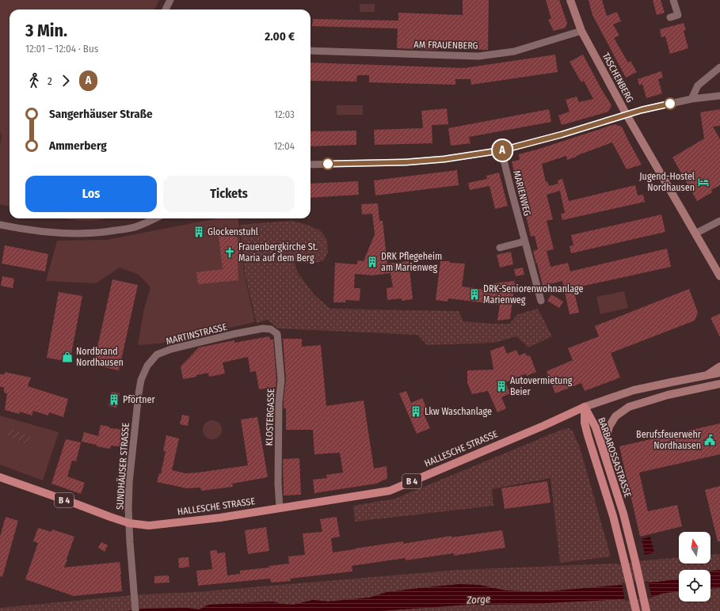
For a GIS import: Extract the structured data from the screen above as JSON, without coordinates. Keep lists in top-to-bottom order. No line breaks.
{"streets":{"main road":["TASCHENBERG","HALLESCHE STRASSE","BARBAROSSASTRASSE","B 4"],"street":["AM FRAUENBERG","MARIENWEG","MARTINSTRASSE","KLOSTERGASSE","SUNDHÄUSER STRASSE"]},"crossings":[["AM FRAUENBERG","TASCHENBERG"],["MARTINSTRASSE","KLOSTERGASSE"],["MARTINSTRASSE","SUNDHÄUSER STRASSE"],["KLOSTERGASSE","HALLESCHE STRASSE"],["HALLESCHE STRASSE","BARBAROSSASTRASSE"],["HALLESCHE STRASSE","SUNDHÄUSER STRASSE"],["HALLESCHE STRASSE","B 4"],["SUNDHÄUSER STRASSE","B 4"]],"water":["Zorge"],"places":{"hotel":["Jugend-Hostel Nordhausen"],"building":["Glockenstuhl","DRK Pflegeheim am Marienweg","DRK-Seniorenwohnanlage Marienweg","Autovermietung Beier","Pförtner","Lkw Waschanlage"],"church":["Frauenbergkirche St. Maria auf dem Berg"],"shop":["Nordbrand Nordhausen"],"public building":["Berufsfeuerwehr Nordhausen"]},"lines":["bus line A"],"north":"top","page":{"on_map":"A","heading":["3 Min.","12:01 – 12:04 · Bus","2.00 €"],"legs":["2","A"],"list":[{"name":"Sangerhäuser Straße","value":"12:03"},{"name":"Ammerberg","value":"12:04"}],"buttons":["Los","Tickets"]}}
